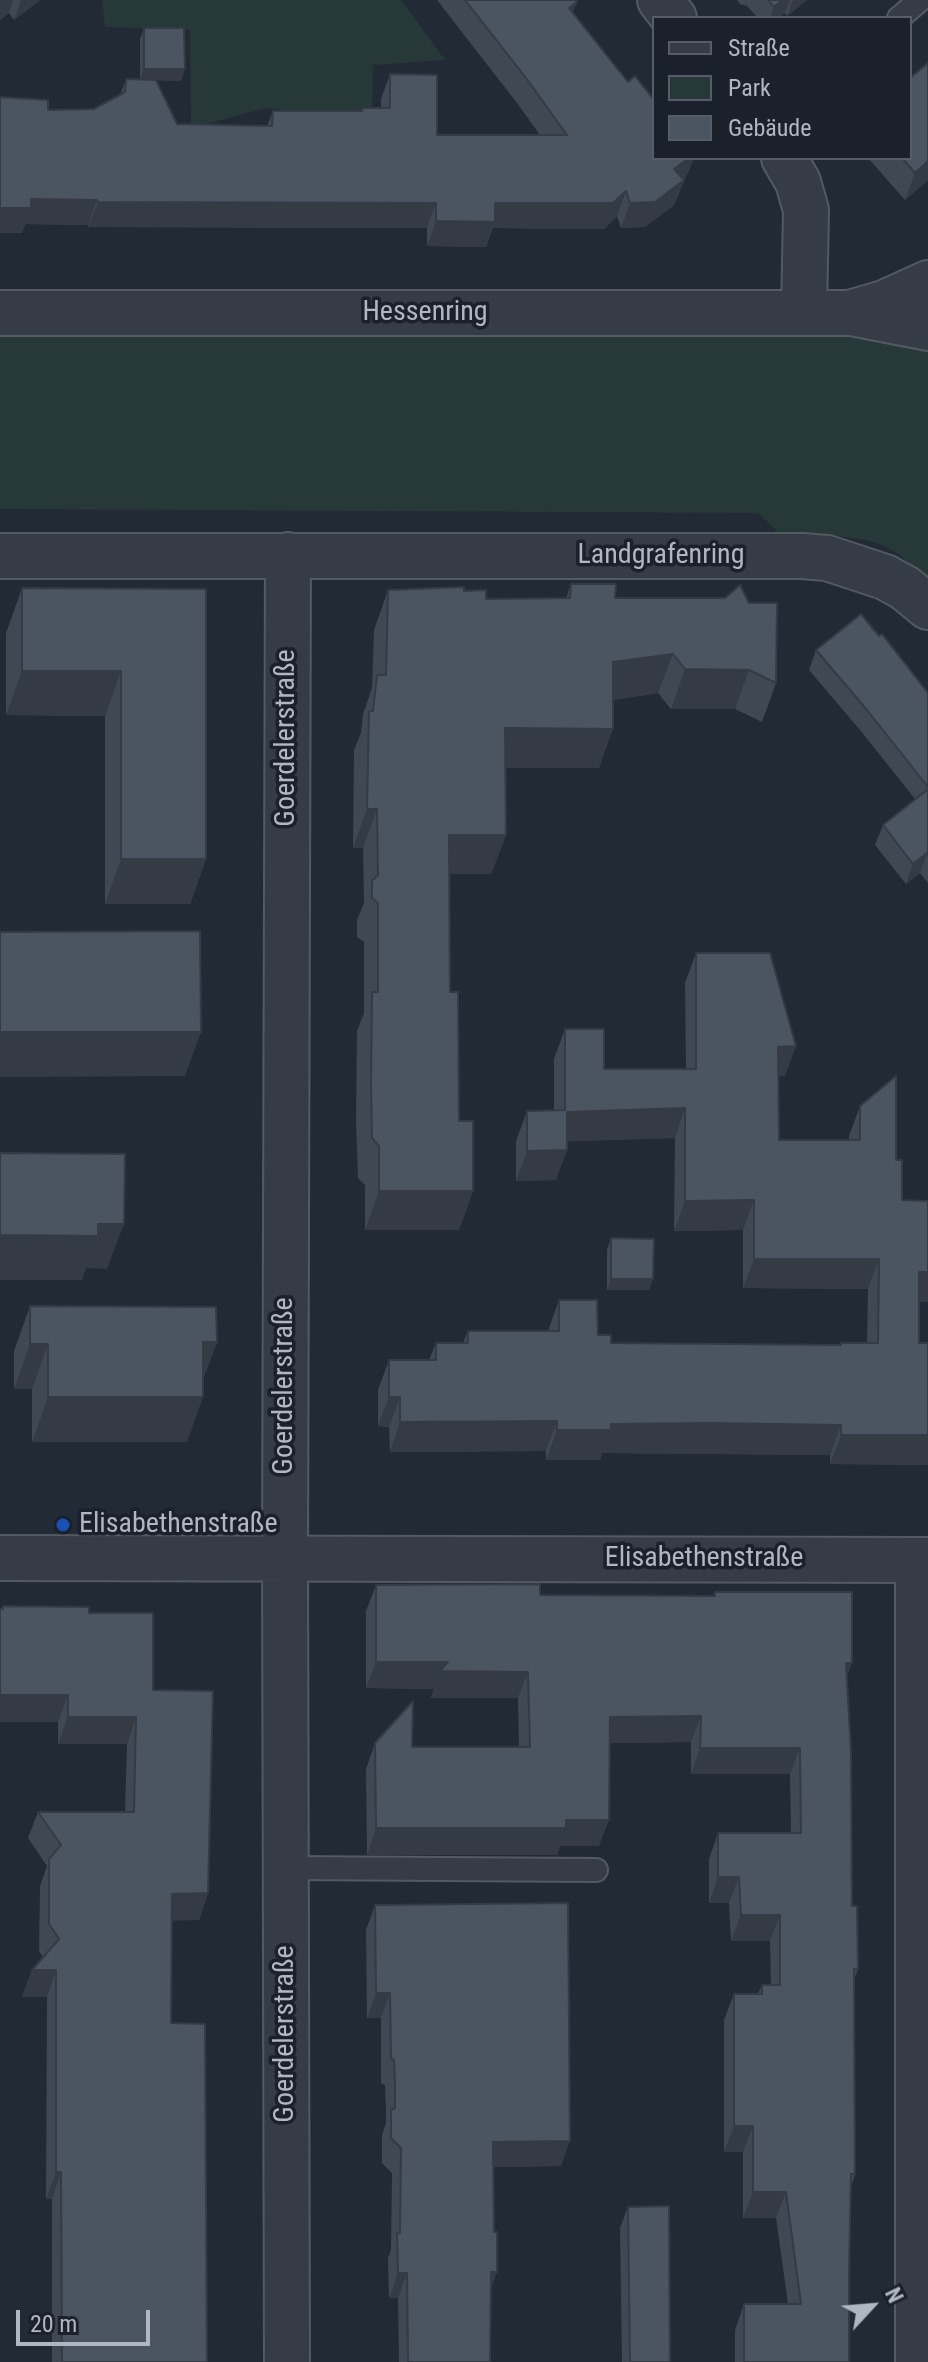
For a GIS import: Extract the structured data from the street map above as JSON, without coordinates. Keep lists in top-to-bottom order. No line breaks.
{"streets":{"street":["Hessenring","Landgrafenring","Goerdelerstraße","Elisabethenstraße"]},"crossings":[["Landgrafenring","Goerdelerstraße"],["Goerdelerstraße","Elisabethenstraße"]],"places":["Elisabethenstraße"],"legend":["Straße","Park","Gebäude"],"scale_bar":"20 m","north":"top right"}
